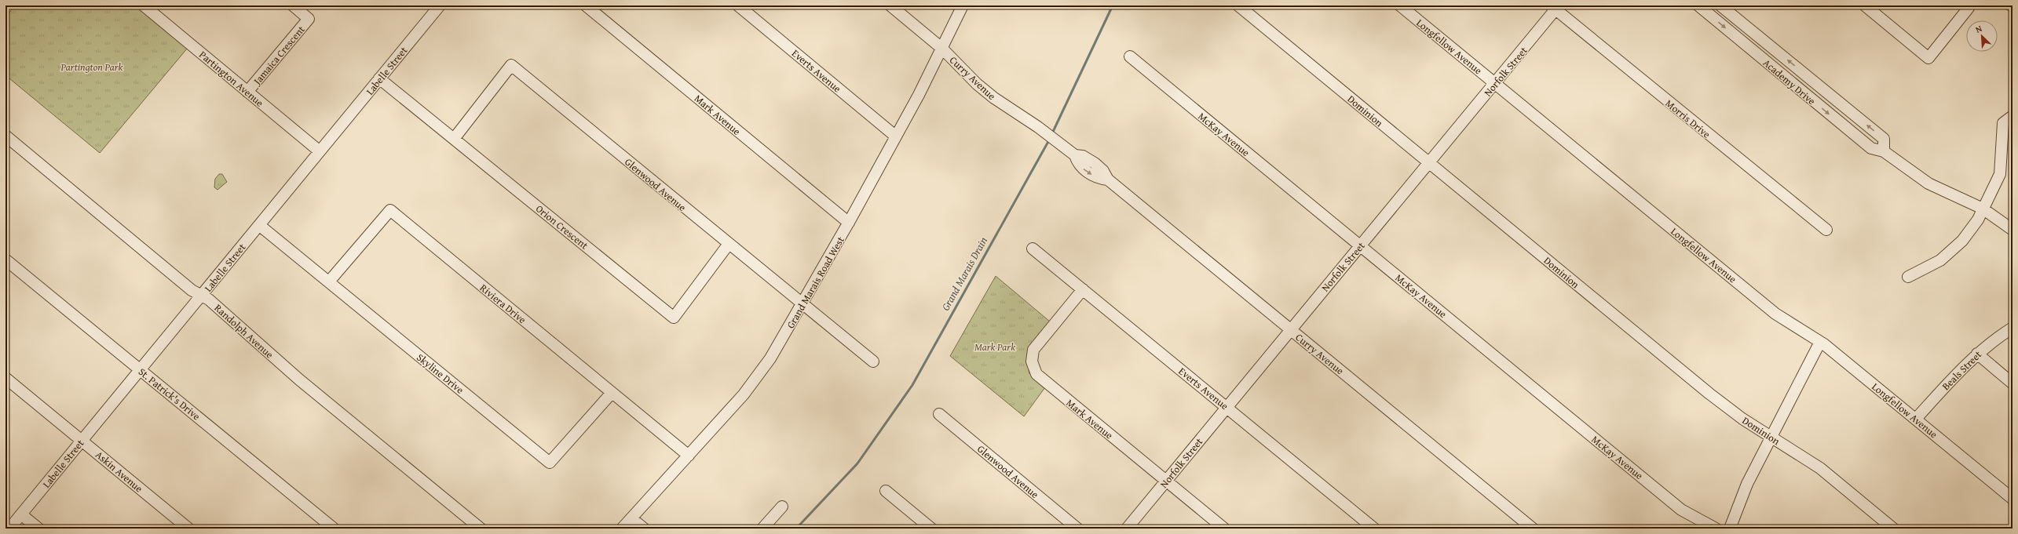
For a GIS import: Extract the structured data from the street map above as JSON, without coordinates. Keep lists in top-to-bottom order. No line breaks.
{"streets":{"street":["Longfellow Avenue","Jamaica Crescent","Labelle Street","Everts Avenue","Norfolk Street","Curry Avenue","Partington Avenue","Academy Drive","Dominion","Mark Avenue","Morris Drive","McKay Avenue","Glenwood Avenue","Orion Crescent","Grand Marais Road West","Riviera Drive","Randolph Avenue","Beals Street","Skyline Drive","St. Patrick's Drive","Askin Avenue"]},"crossings":[["Longfellow Avenue","Norfolk Street"],["Longfellow Avenue","Beals Street"],["Jamaica Crescent","Partington Avenue"],["Labelle Street","Partington Avenue"],["Labelle Street","Orion Crescent"],["Labelle Street","Randolph Avenue"],["Labelle Street","Skyline Drive"],["Labelle Street","St. Patrick's Drive"],["Labelle Street","Askin Avenue"],["Everts Avenue","Norfolk Street"],["Everts Avenue","Mark Avenue"],["Everts Avenue","Grand Marais Road West"],["Norfolk Street","Curry Avenue"],["Norfolk Street","Dominion"],["Norfolk Street","Mark Avenue"],["Norfolk Street","Morris Drive"],["Norfolk Street","McKay Avenue"],["Curry Avenue","Grand Marais Road West"],["Mark Avenue","Grand Marais Road West"],["Glenwood Avenue","Orion Crescent"],["Glenwood Avenue","Grand Marais Road West"],["Grand Marais Road West","Riviera Drive"],["Riviera Drive","Skyline Drive"]],"water":["Grand Marais Drain"],"parks":["Partington Park","Mark Park"],"north":"top left"}
